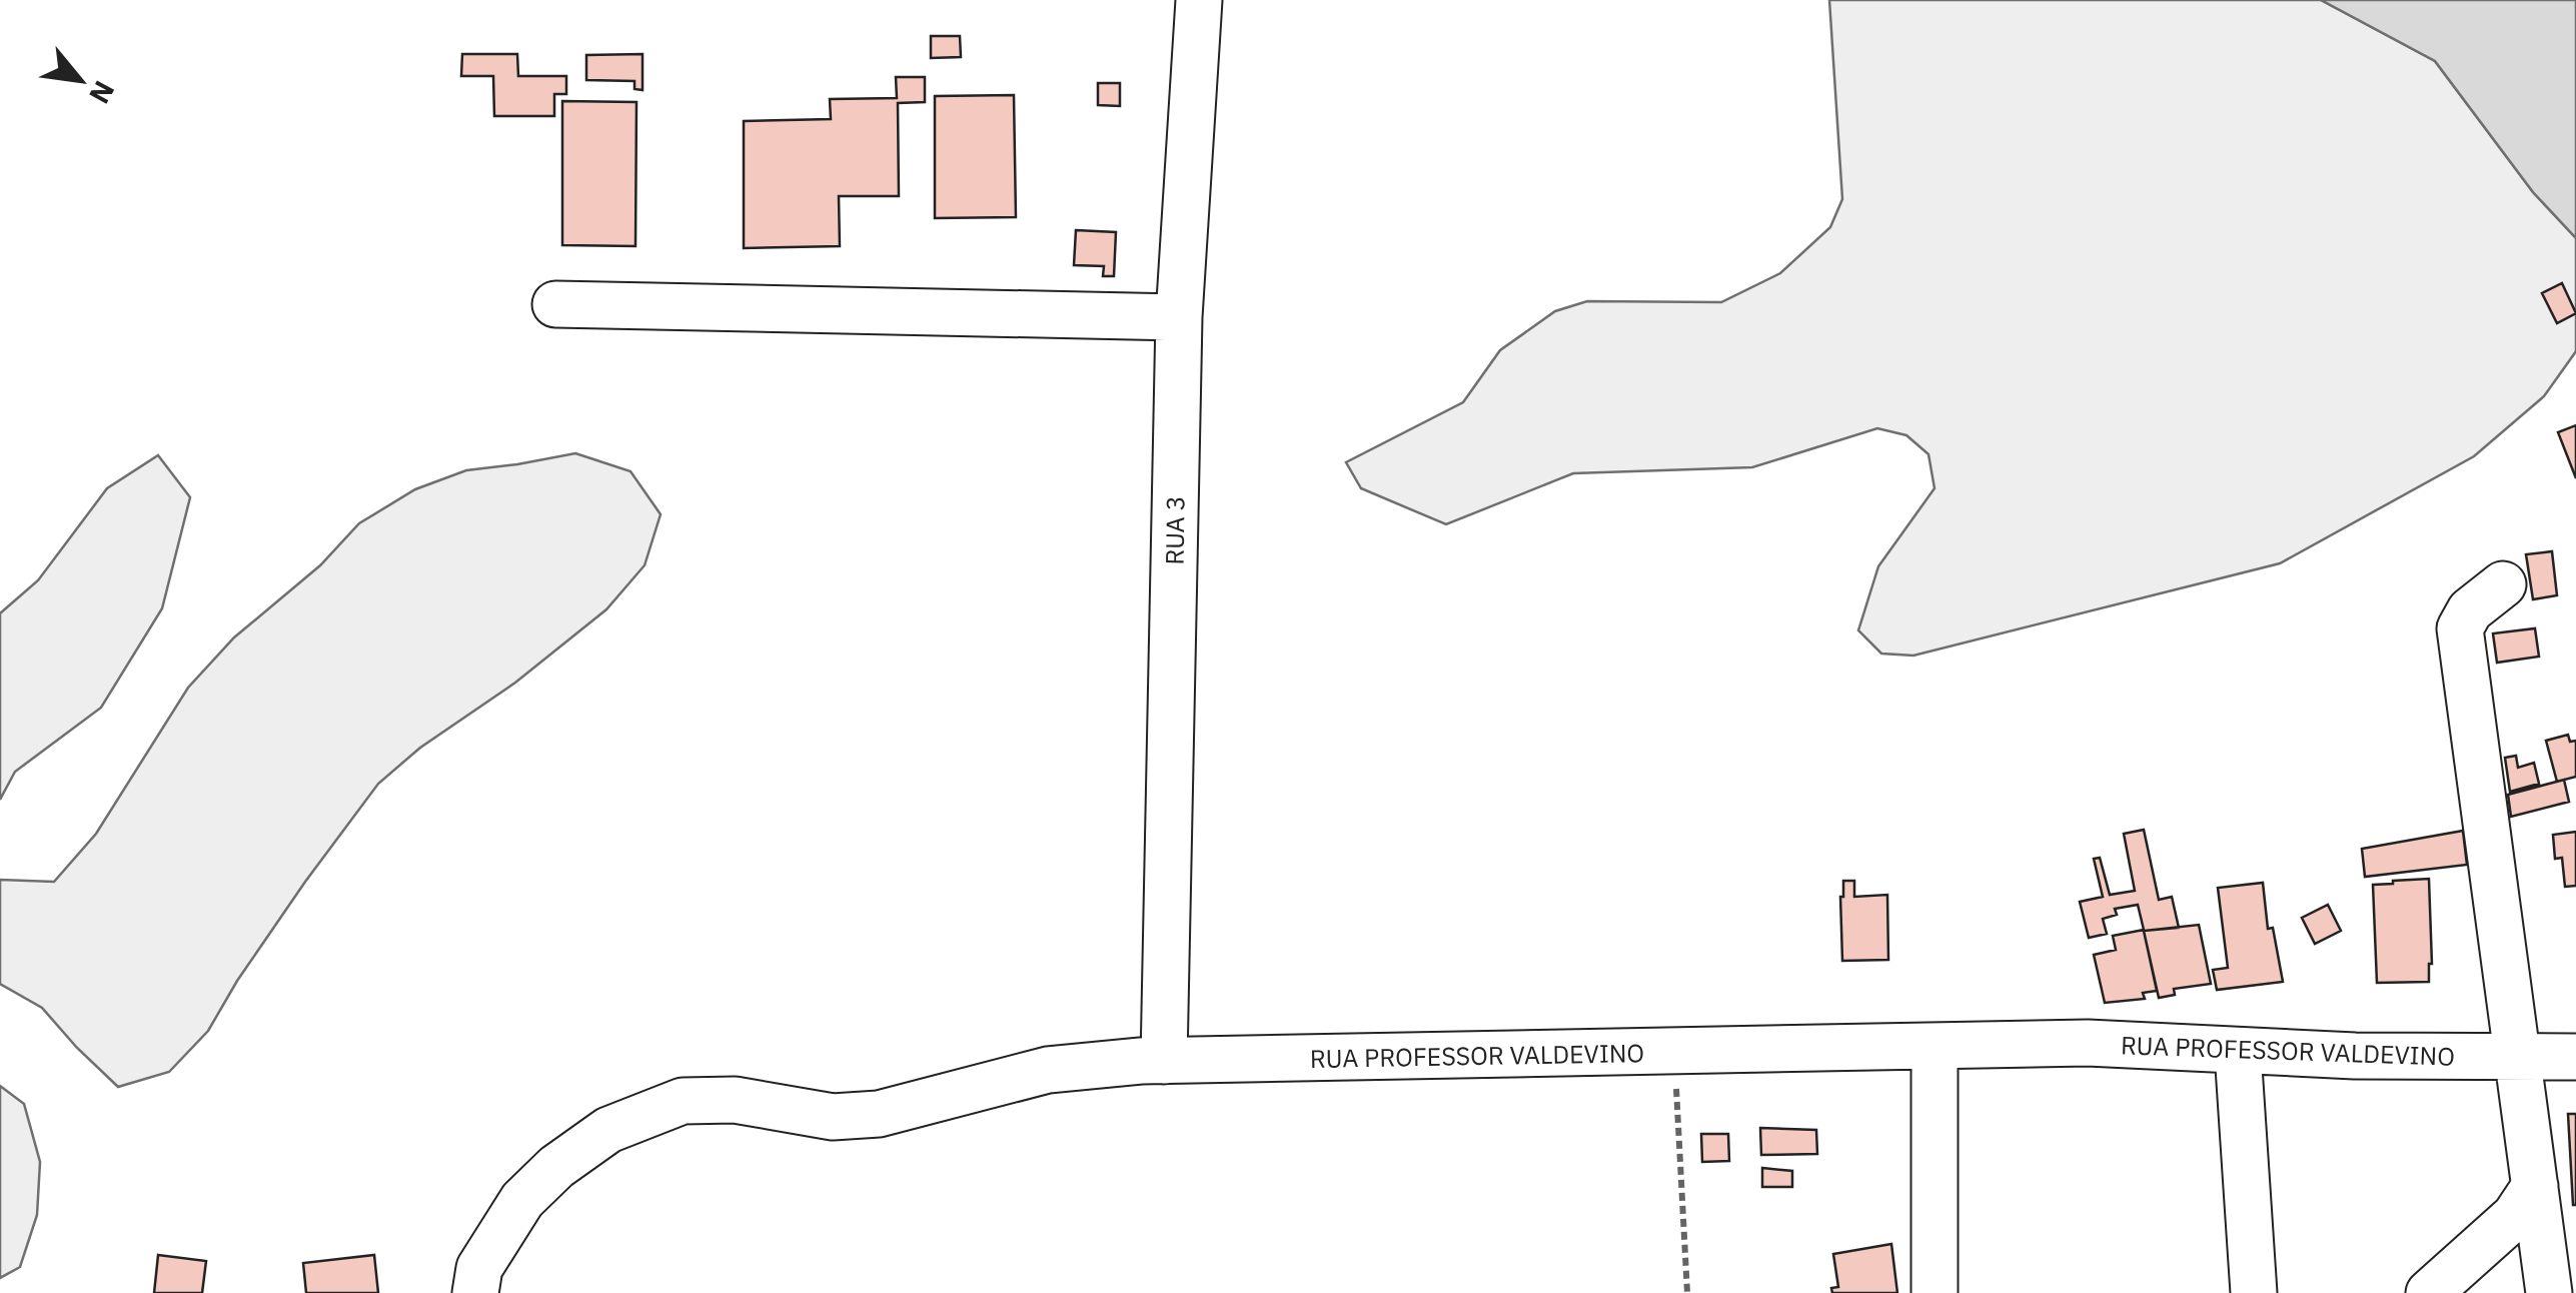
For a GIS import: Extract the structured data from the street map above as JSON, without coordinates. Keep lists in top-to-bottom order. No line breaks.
{"streets":{"street":["RUA 3","RUA PROFESSOR VALDEVINO"]},"crossings":[["RUA 3","RUA PROFESSOR VALDEVINO"]],"north":"bottom right"}
